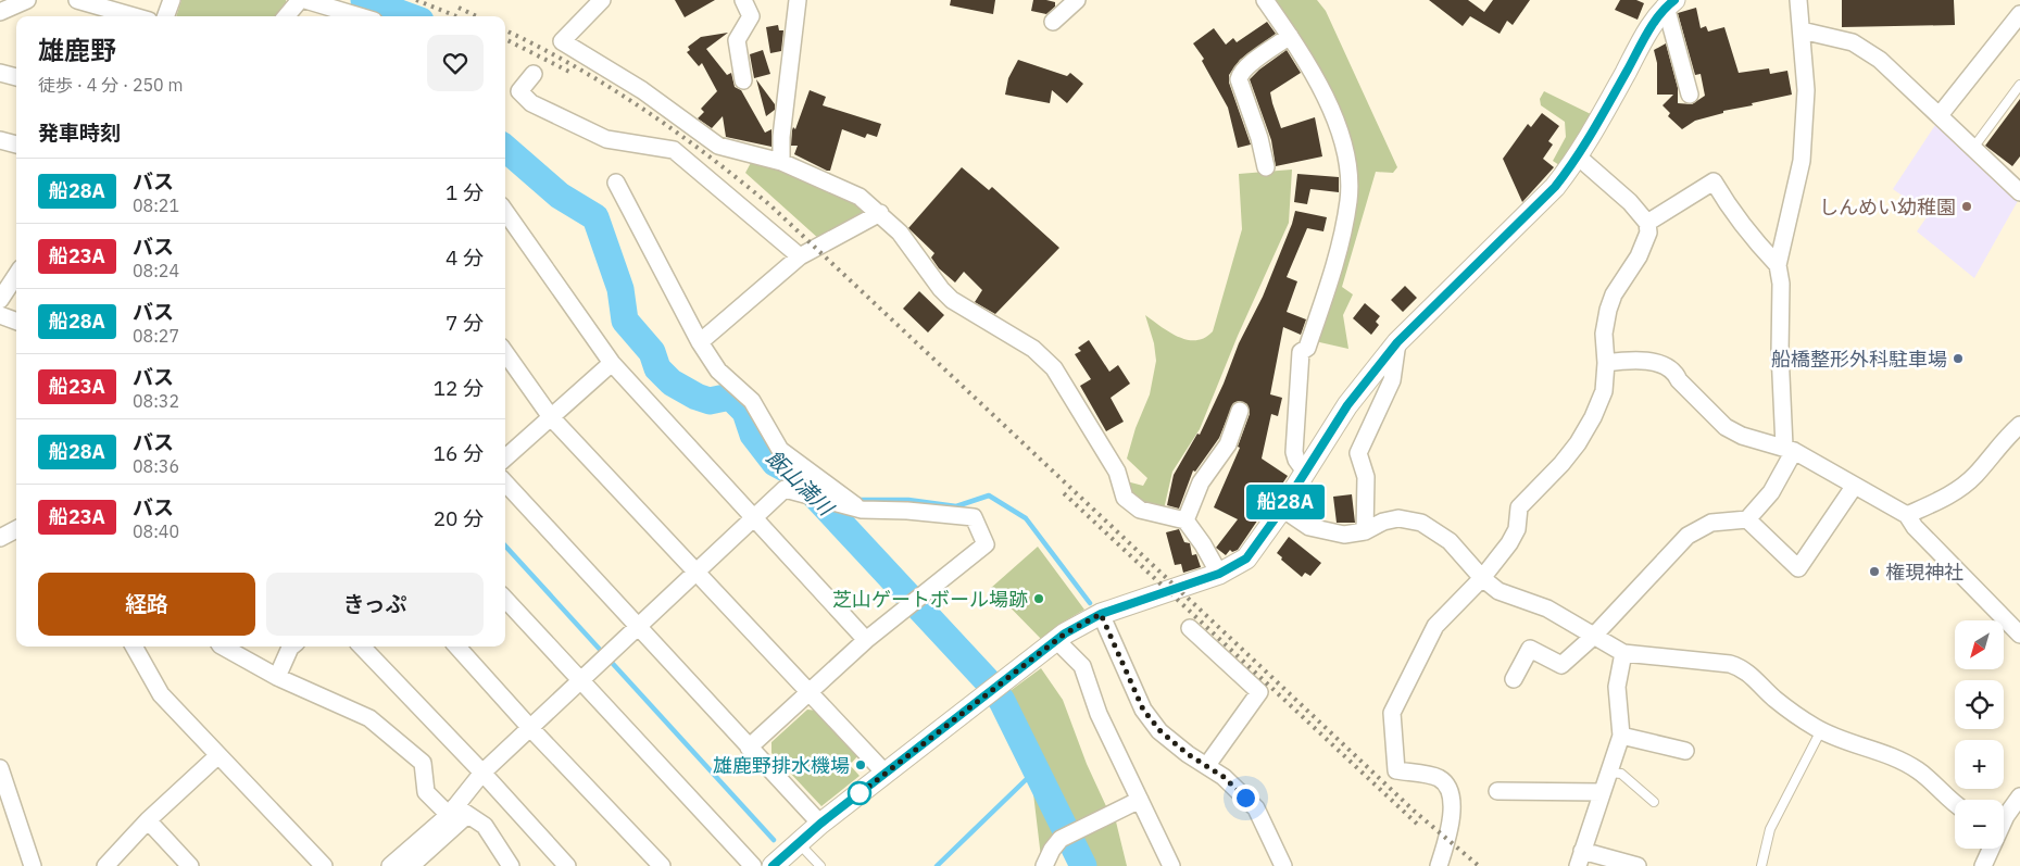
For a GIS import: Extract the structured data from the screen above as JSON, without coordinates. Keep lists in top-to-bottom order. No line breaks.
{"water":["飯山満川"],"places":["しんめい幼稚園","船橋整形外科駐車場","権現神社","芝山ゲートボール場跡","雄鹿野排水機場"],"lines":["bus line 船28A"],"north":"bottom left","page":{"on_map":"船28A","heading":[["雄鹿野","徒歩 · 4 分 · 250 m"],"発車時刻"],"list":[{"mark":"船28A","name":"バス","note":"08:21","value":"1 分"},{"mark":"船23A","name":"バス","note":"08:24","value":"4 分"},{"mark":"船28A","name":"バス","note":"08:27","value":"7 分"},{"mark":"船23A","name":"バス","note":"08:32","value":"12 分"},{"mark":"船28A","name":"バス","note":"08:36","value":"16 分"},{"mark":"船23A","name":"バス","note":"08:40","value":"20 分"}],"buttons":["経路","きっぷ"],"map_buttons":["+","−"]}}
